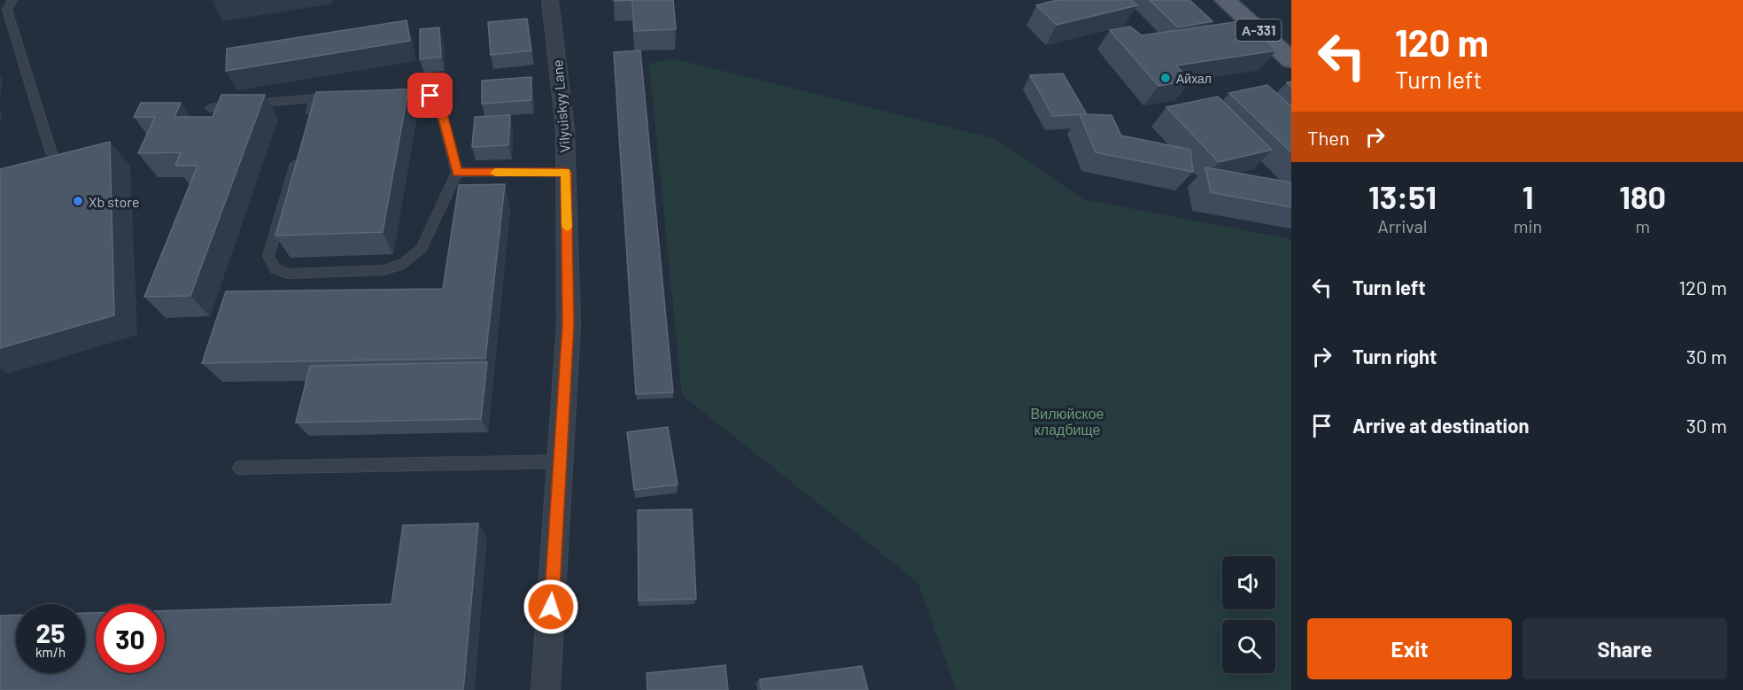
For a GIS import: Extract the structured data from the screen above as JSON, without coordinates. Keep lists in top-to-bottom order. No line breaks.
{"streets":{"main road":["А-331"],"street":["Vilyuiskyy Lane"]},"parks":["Вилюйское кладбище"],"places":["Айхал","Xb store"],"page":{"turn":["120 m","Turn left"],"then":"Then","eta":["13:51","Arrival","1","min","180","m"],"list":[{"name":"Turn left","value":"120 m"},{"name":"Turn right","value":"30 m"},{"name":"Arrive at destination","value":"30 m"}],"speed":"25 km/h","limit":"30","buttons":["Exit","Share"]}}
